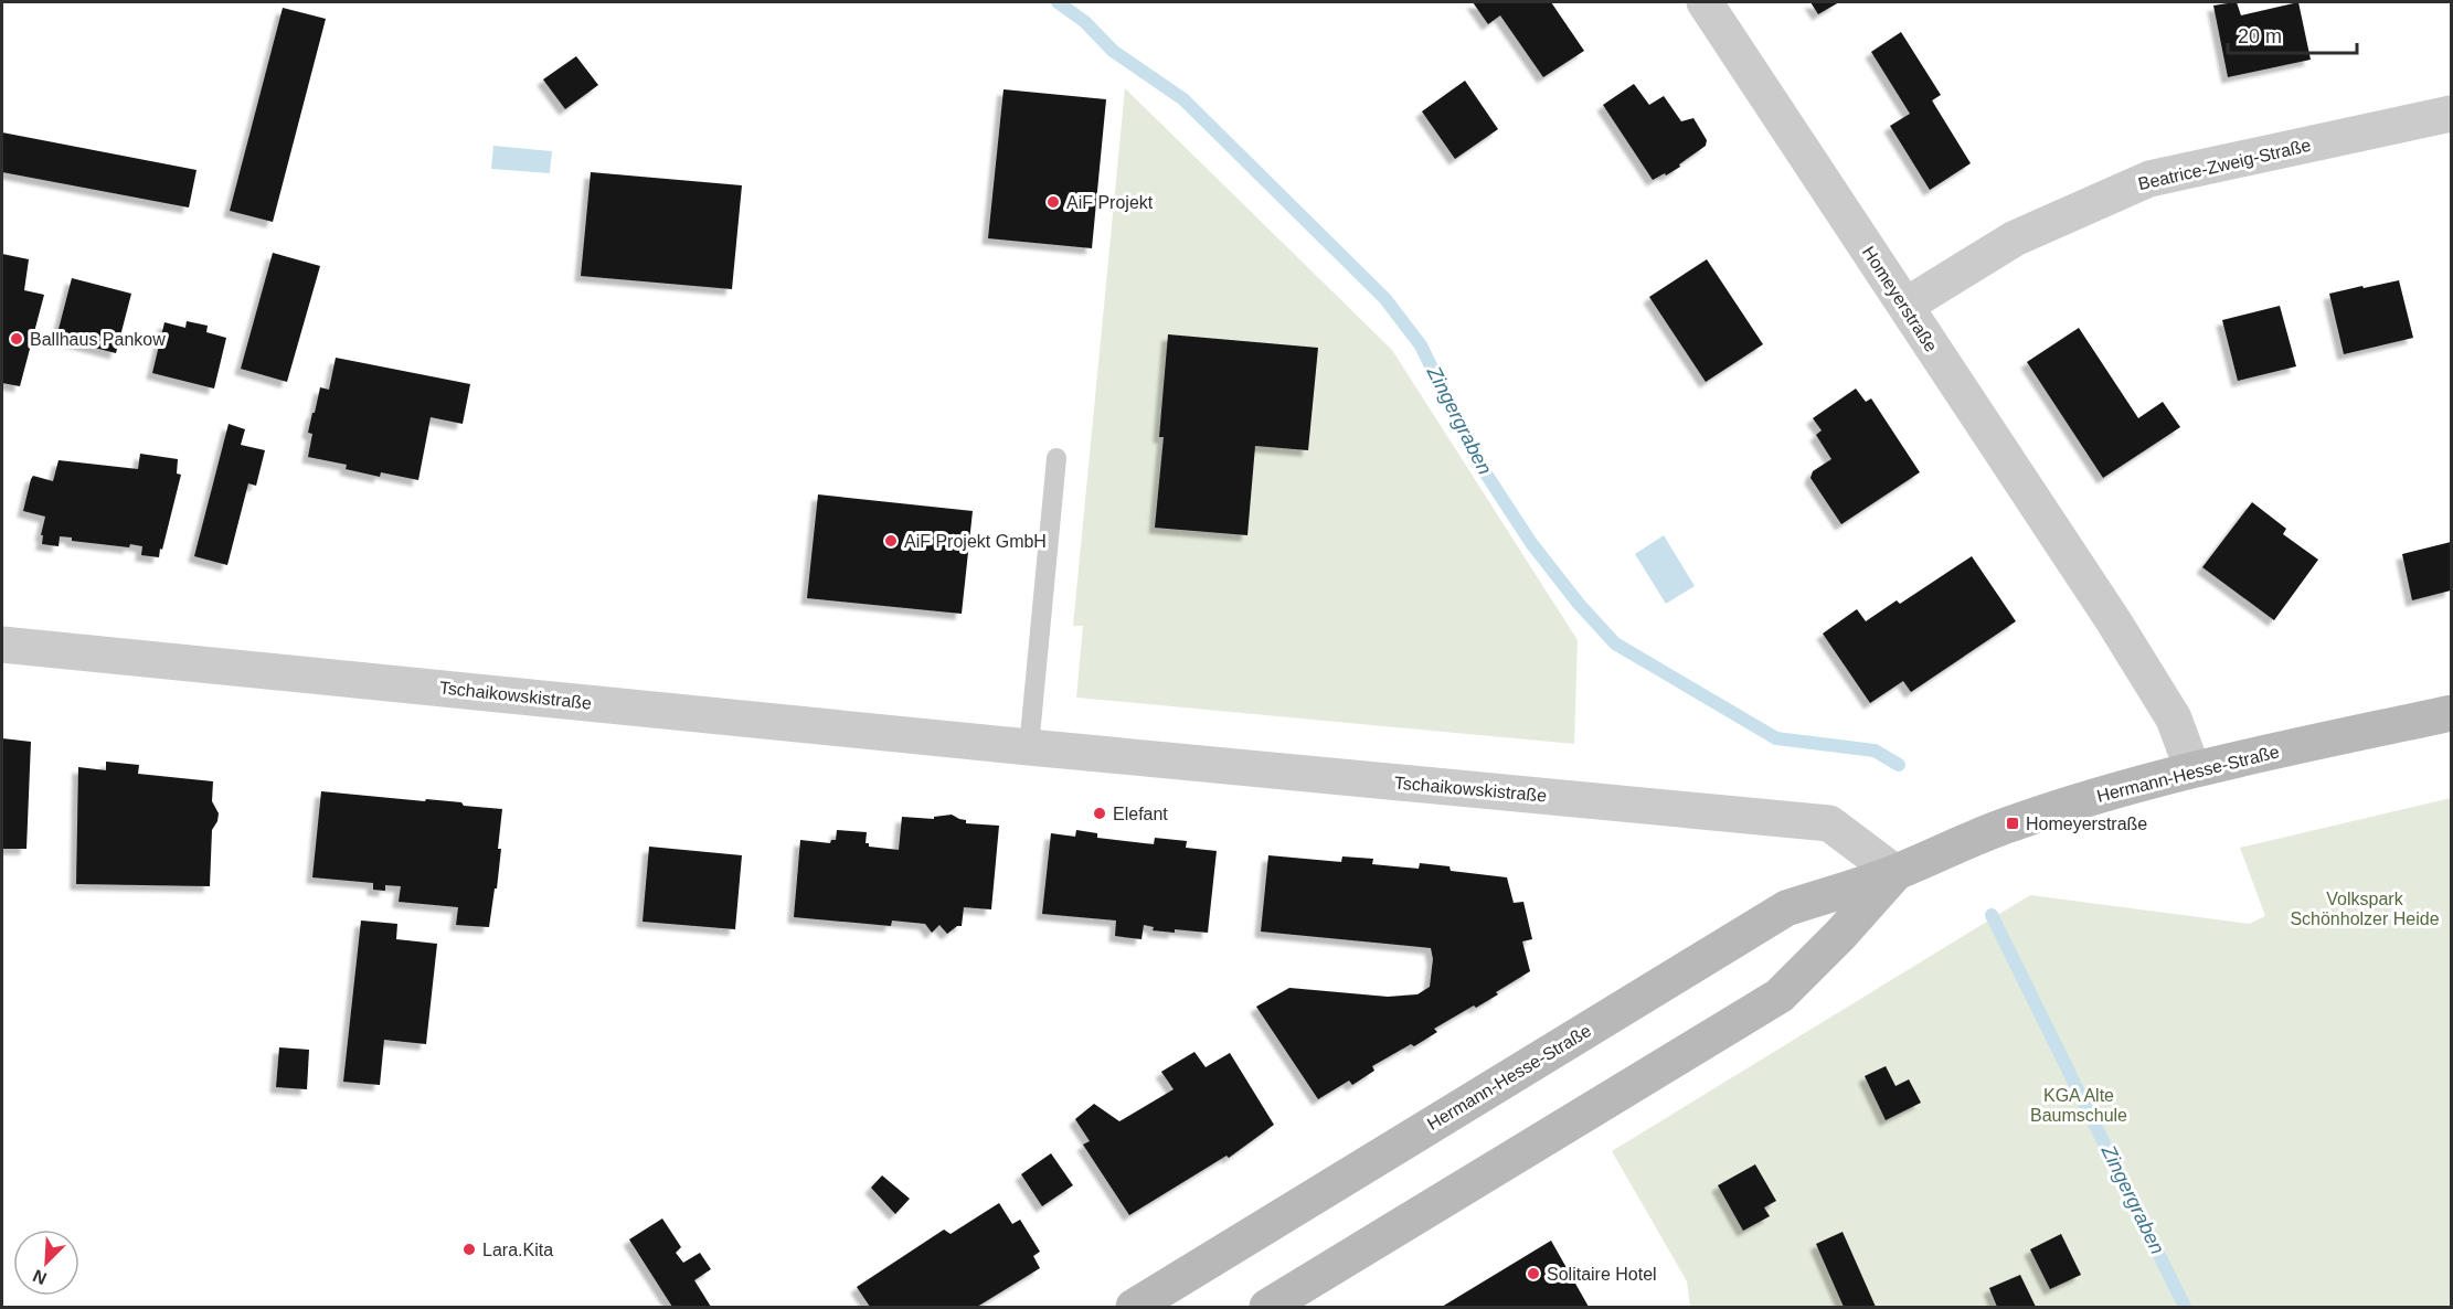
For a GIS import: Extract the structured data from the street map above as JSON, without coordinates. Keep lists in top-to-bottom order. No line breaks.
{"streets":{"main road":["Hermann-Hesse-Straße"],"street":["Beatrice-Zweig-Straße","Homeyerstraße","Tschaikowskistraße"]},"crossings":[["Beatrice-Zweig-Straße","Homeyerstraße"],["Homeyerstraße","Hermann-Hesse-Straße"],["Tschaikowskistraße","Hermann-Hesse-Straße"]],"water":["Zingergraben"],"parks":["Volkspark Schönholzer Heide","KGA Alte Baumschule"],"places":{"other":["AiF Projekt","Ballhaus Pankow","AiF Projekt GmbH","Elefant","Lara.Kita","Solitaire Hotel"],"transit":["Homeyerstraße"]},"scale_bar":"20 m","north":"bottom left"}
